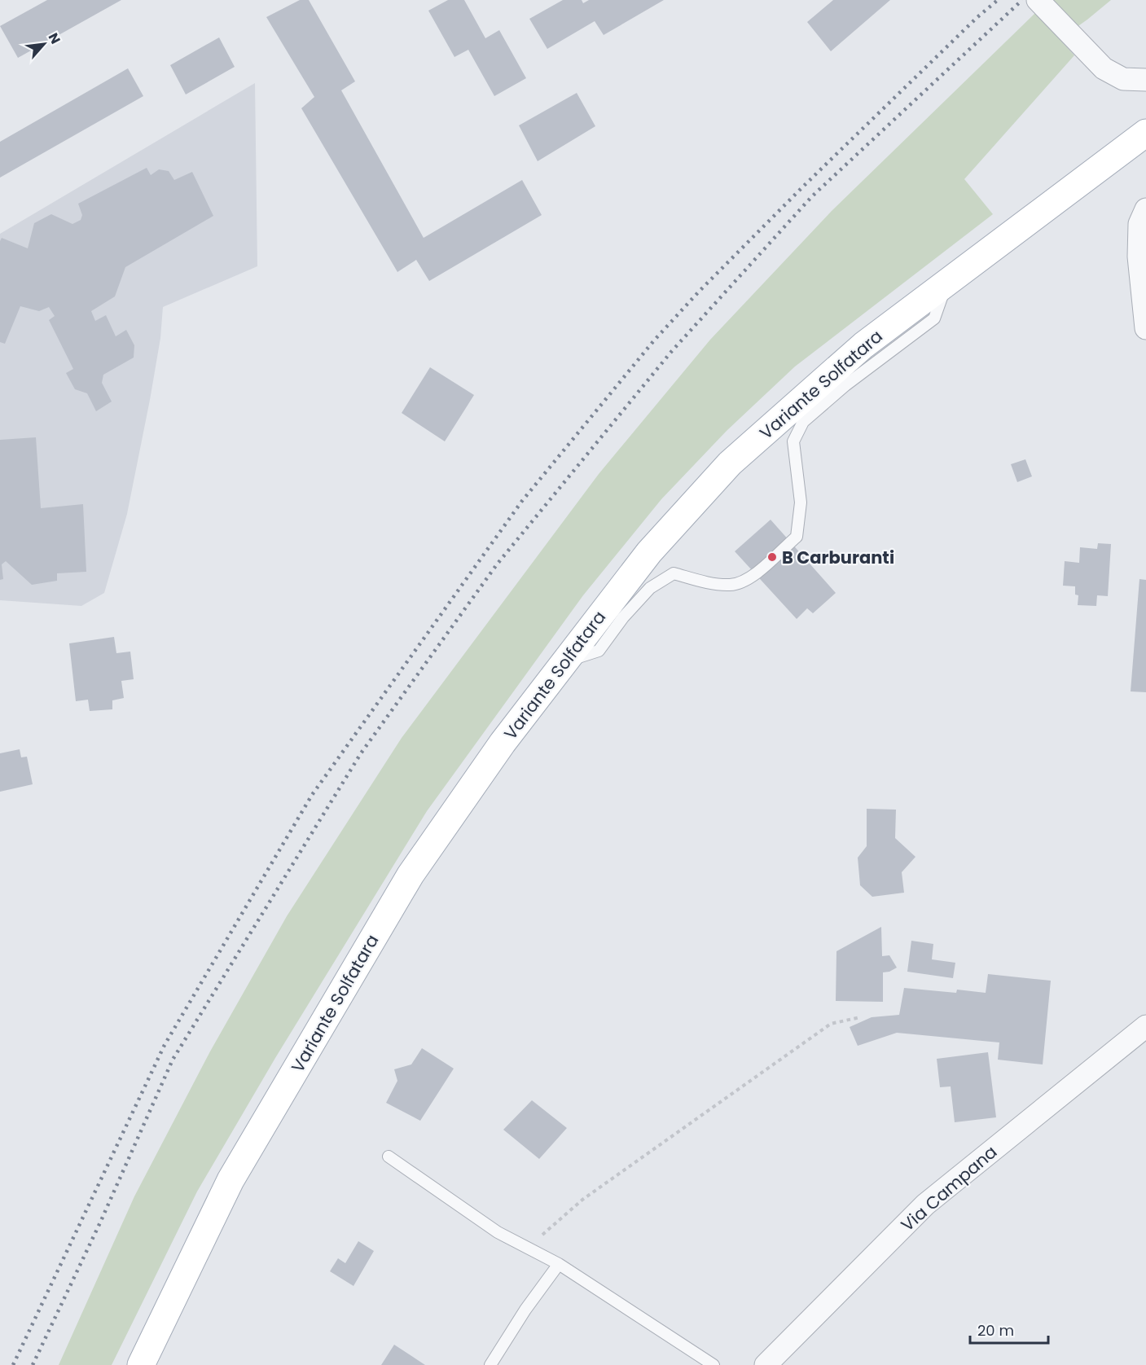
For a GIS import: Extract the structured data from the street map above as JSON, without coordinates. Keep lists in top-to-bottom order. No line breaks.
{"streets":{"main road":["Variante Solfatara"],"street":["Via Campana"]},"places":["B Carburanti"],"scale_bar":"20 m","north":"top right"}
